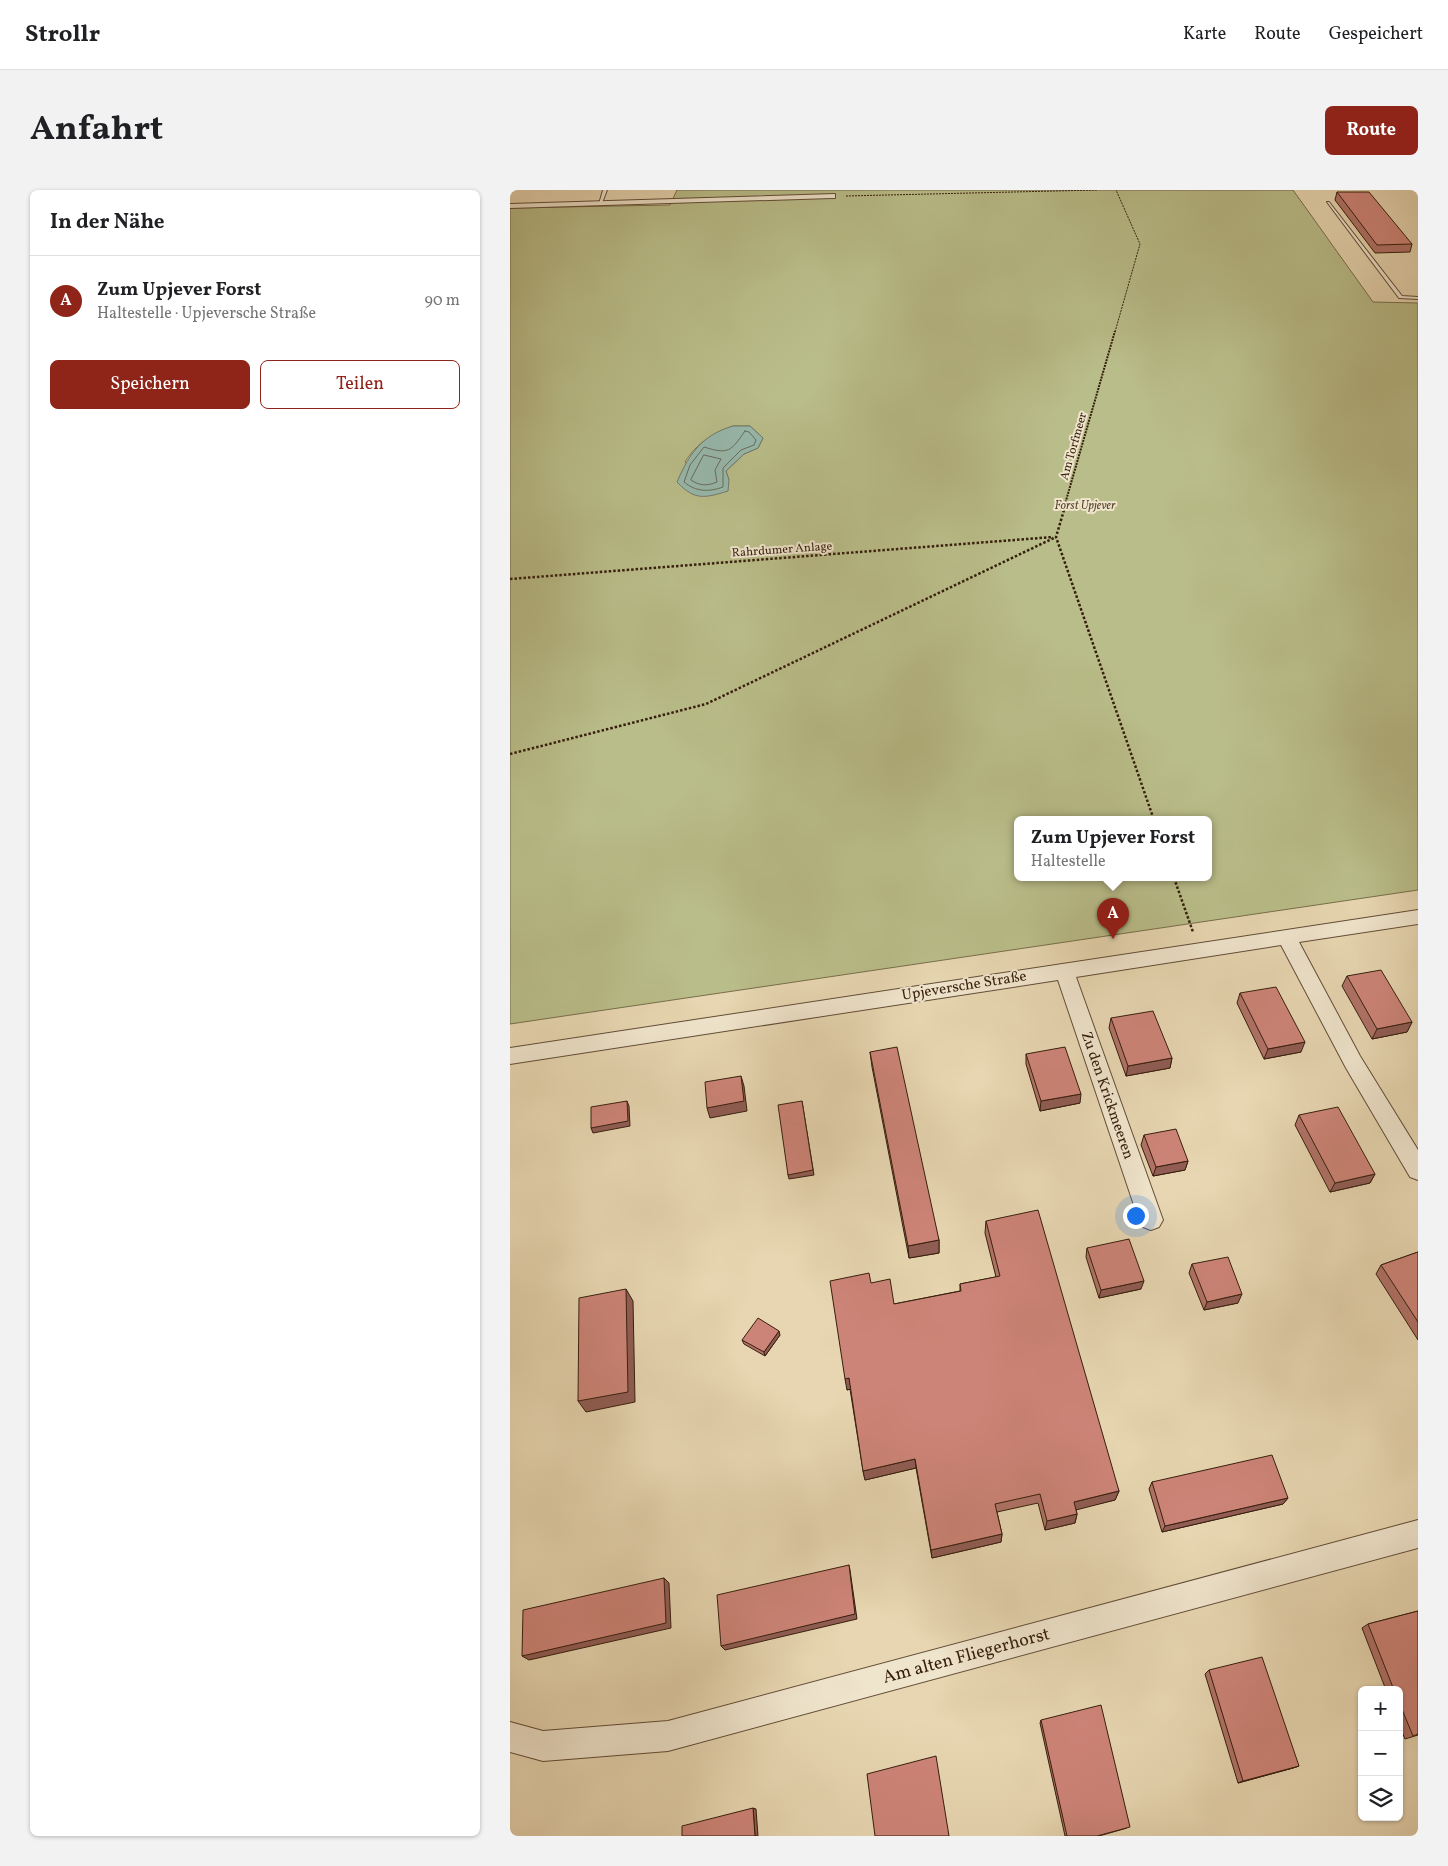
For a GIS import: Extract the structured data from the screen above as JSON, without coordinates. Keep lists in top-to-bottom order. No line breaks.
{"streets":{"street":["Upjeversche Straße","Zu den Krickmeeren","Am alten Fliegerhorst"],"path":["Am Torfmeer","Rahrdumer Anlage"]},"crossings":[["Am Torfmeer","Rahrdumer Anlage"],["Upjeversche Straße","Zu den Krickmeeren"]],"parks":["Forst Upjever"],"page":{"header":"Strollr","nav":["Karte","Route","Gespeichert"],"title":"Anfahrt","buttons":["Route",["Speichern","Teilen"]],"heading":"In der Nähe","list":[{"mark":"A","name":"Zum Upjever Forst","note":"Haltestelle · Upjeversche Straße","value":"90 m"}],"popup":["Zum Upjever Forst","Haltestelle"],"pins":"A","map_buttons":["+","−"]}}
